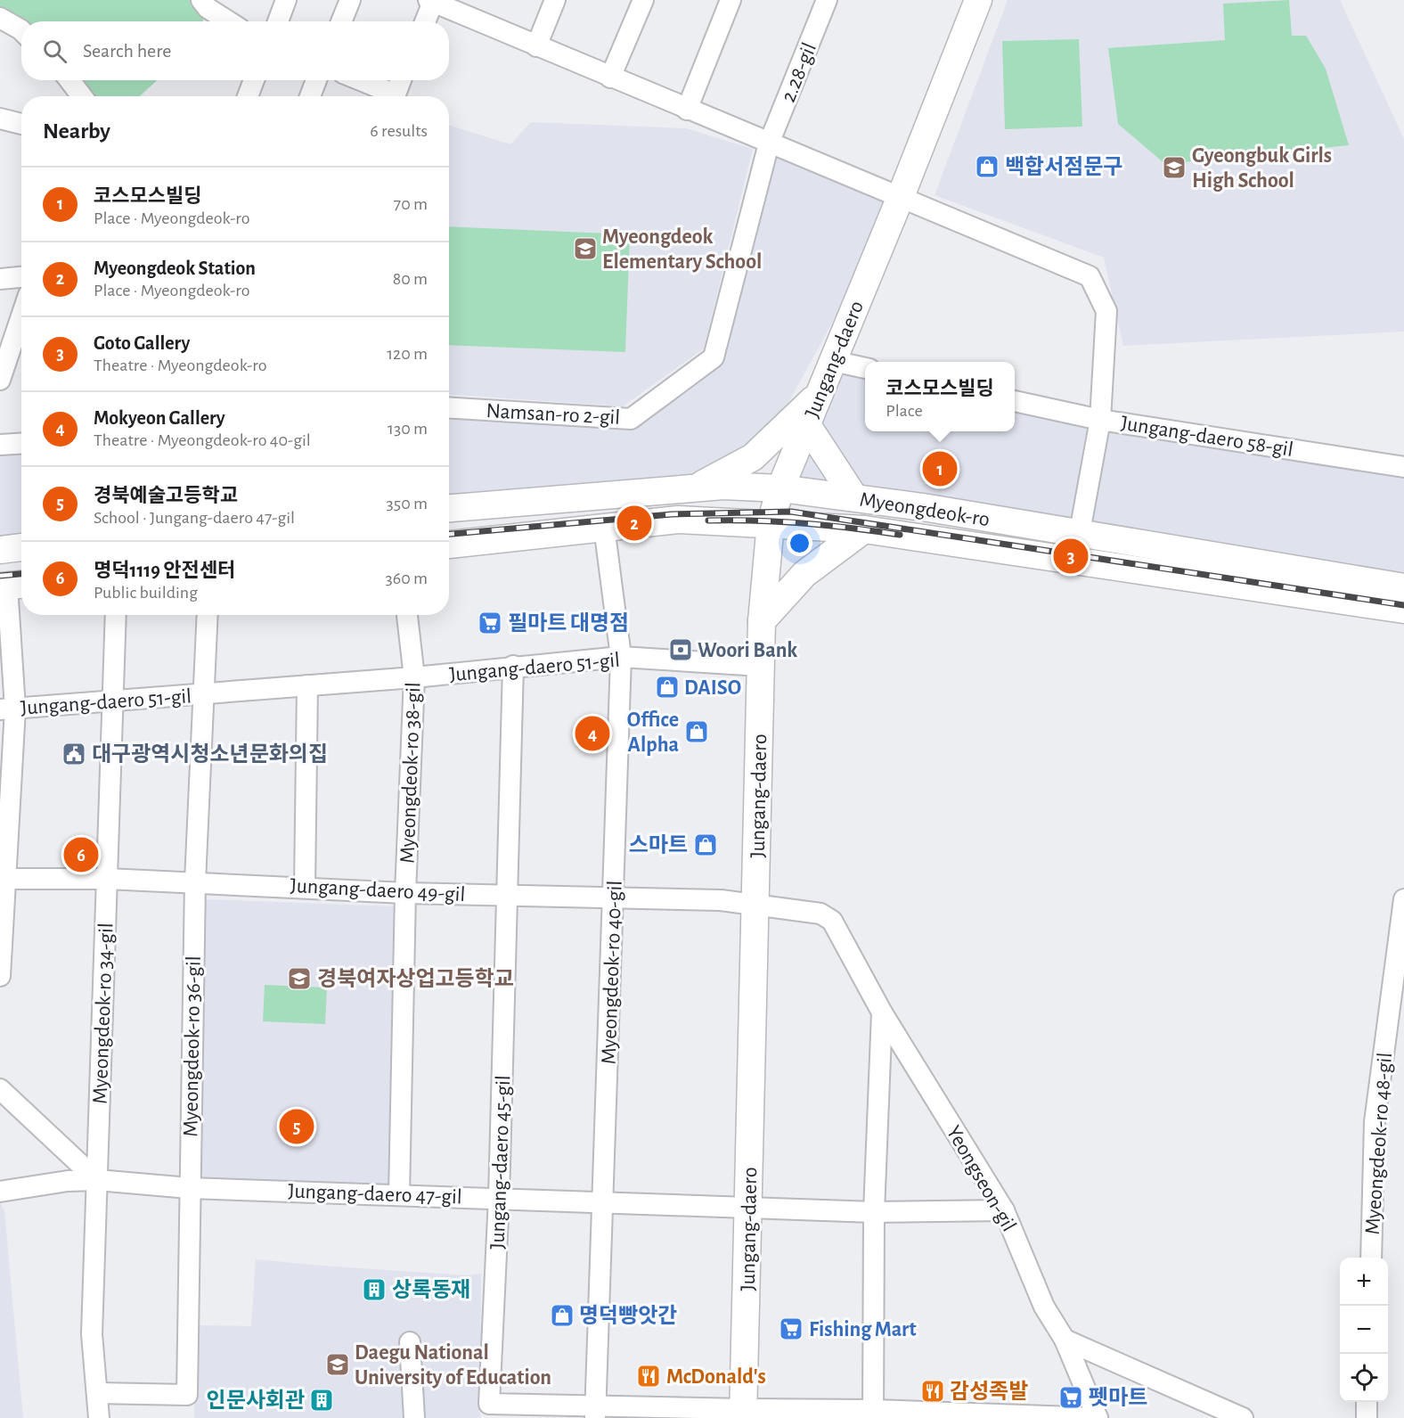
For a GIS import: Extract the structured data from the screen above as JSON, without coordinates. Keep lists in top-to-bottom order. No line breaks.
{"streets":{"main road":["Jungang-daero","Myeongdeok-ro"],"street":["2.28-gil","Namsan-ro 2-gil","Jungang-daero 58-gil","Jungang-daero 51-gil","Myeongdeok-ro 38-gil","Jungang-daero 49-gil","Myeongdeok-ro 40-gil","Myeongdeok-ro 34-gil","Myeongdeok-ro 36-gil","Myeongdeok-ro 48-gil","Jungang-daero 45-gil","Yeongseon-gil","Jungang-daero 47-gil"]},"crossings":[["2.28-gil","Namsan-ro 2-gil"],["Jungang-daero","Myeongdeok-ro"],["Jungang-daero","Jungang-daero 51-gil"],["Jungang-daero","Jungang-daero 49-gil"],["Jungang-daero","Jungang-daero 45-gil"],["Jungang-daero","Jungang-daero 47-gil"],["Myeongdeok-ro","Myeongdeok-ro 40-gil"],["Jungang-daero 51-gil","Myeongdeok-ro 38-gil"],["Jungang-daero 51-gil","Myeongdeok-ro 40-gil"],["Jungang-daero 51-gil","Myeongdeok-ro 34-gil"],["Jungang-daero 51-gil","Myeongdeok-ro 36-gil"],["Jungang-daero 51-gil","Jungang-daero 45-gil"],["Myeongdeok-ro 38-gil","Jungang-daero 49-gil"],["Myeongdeok-ro 38-gil","Jungang-daero 47-gil"],["Jungang-daero 49-gil","Myeongdeok-ro 40-gil"],["Jungang-daero 49-gil","Myeongdeok-ro 34-gil"],["Jungang-daero 49-gil","Myeongdeok-ro 36-gil"],["Jungang-daero 49-gil","Jungang-daero 45-gil"],["Jungang-daero 49-gil","Yeongseon-gil"],["Myeongdeok-ro 40-gil","Jungang-daero 45-gil"],["Myeongdeok-ro 40-gil","Jungang-daero 47-gil"],["Myeongdeok-ro 34-gil","Myeongdeok-ro 36-gil"],["Myeongdeok-ro 34-gil","Jungang-daero 47-gil"],["Myeongdeok-ro 36-gil","Jungang-daero 47-gil"],["Jungang-daero 45-gil","Yeongseon-gil"],["Jungang-daero 45-gil","Jungang-daero 47-gil"],["Yeongseon-gil","Jungang-daero 47-gil"]],"places":{"shop":["백합서점문구","DAISO","Office Alpha","스마트","명덕빵앗간"],"school or university":["Gyeongbuk Girls High School","Myeongdeok Elementary School","경북여자상업고등학교","Daegu National University of Education"],"supermarket":["필마트 대명점","Fishing Mart","펫마트"],"bank":["Woori Bank"],"public building":["대구광역시청소년문화의집"],"building":["상록동재","인문사회관"],"restaurant":["McDonald's","감성족발"]},"page":{"search":"Search here","heading":["Nearby","6 results"],"list":[{"mark":"1","name":"코스모스빌딩","note":"Place · Myeongdeok-ro","value":"70 m"},{"mark":"2","name":"Myeongdeok Station","note":"Place · Myeongdeok-ro","value":"80 m"},{"mark":"3","name":"Goto Gallery","note":"Theatre · Myeongdeok-ro","value":"120 m"},{"mark":"4","name":"Mokyeon Gallery","note":"Theatre · Myeongdeok-ro 40-gil","value":"130 m"},{"mark":"5","name":"경북예술고등학교","note":"School · Jungang-daero 47-gil","value":"350 m"},{"mark":"6","name":"명덕1119 안전센터","note":"Public building","value":"360 m"}],"popup":["코스모스빌딩","Place"],"pins":["1","2","3","4","6","5"],"map_buttons":["+","−"]}}
